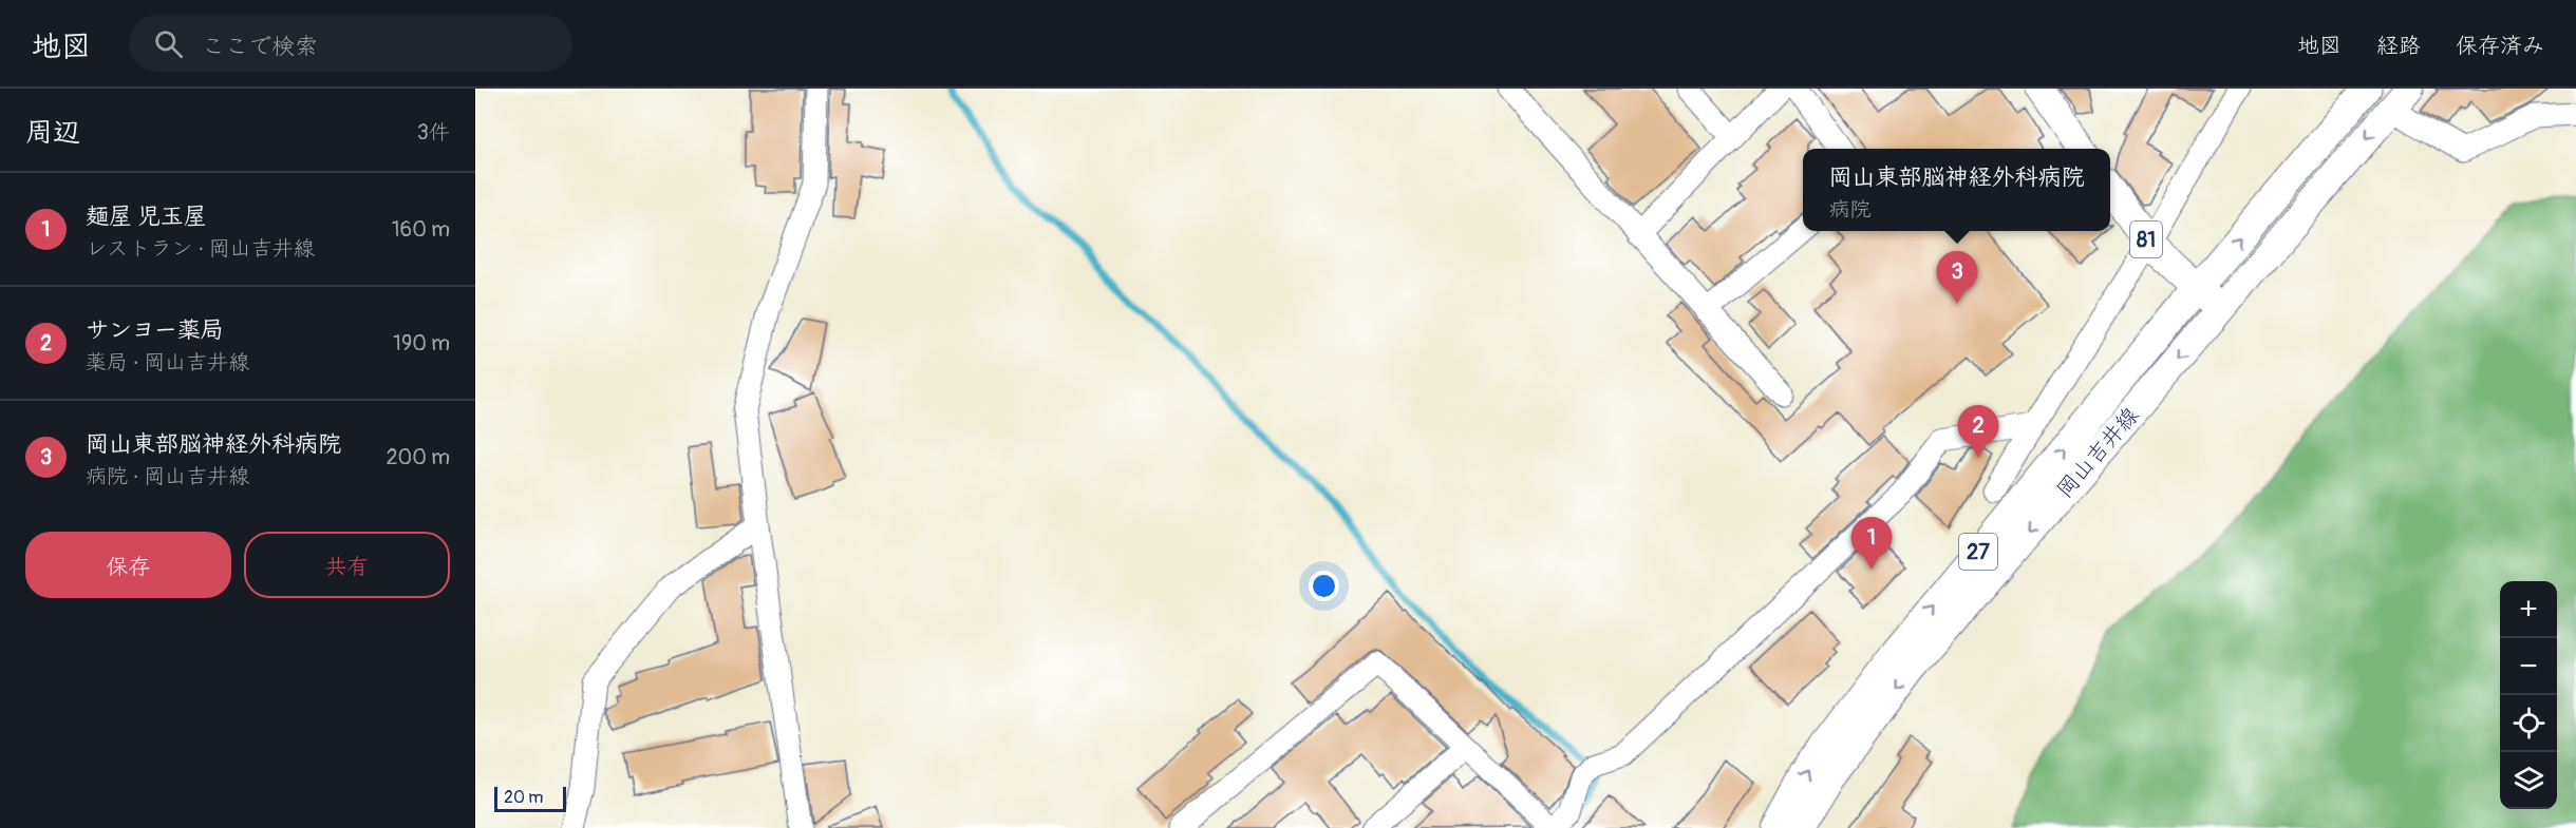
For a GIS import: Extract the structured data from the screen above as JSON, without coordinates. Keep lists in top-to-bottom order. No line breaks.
{"streets":{"main road":["81","岡山吉井線","27"]},"crossings":[["81","岡山吉井線"]],"scale_bar":"20 m","page":{"header":"地図","search":"ここで検索","nav":["地図","経路","保存済み"],"heading":["周辺","3件"],"popup":["岡山東部脳神経外科病院","病院"],"list":[{"mark":"1","name":"麺屋 児玉屋","note":"レストラン · 岡山吉井線","value":"160 m"},{"mark":"2","name":"サンヨー薬局","note":"薬局 · 岡山吉井線","value":"190 m"},{"mark":"3","name":"岡山東部脳神経外科病院","note":"病院 · 岡山吉井線","value":"200 m"}],"pins":["3","2","1"],"buttons":["保存","共有"],"map_buttons":["+","−"],"scale":"20 m"}}
